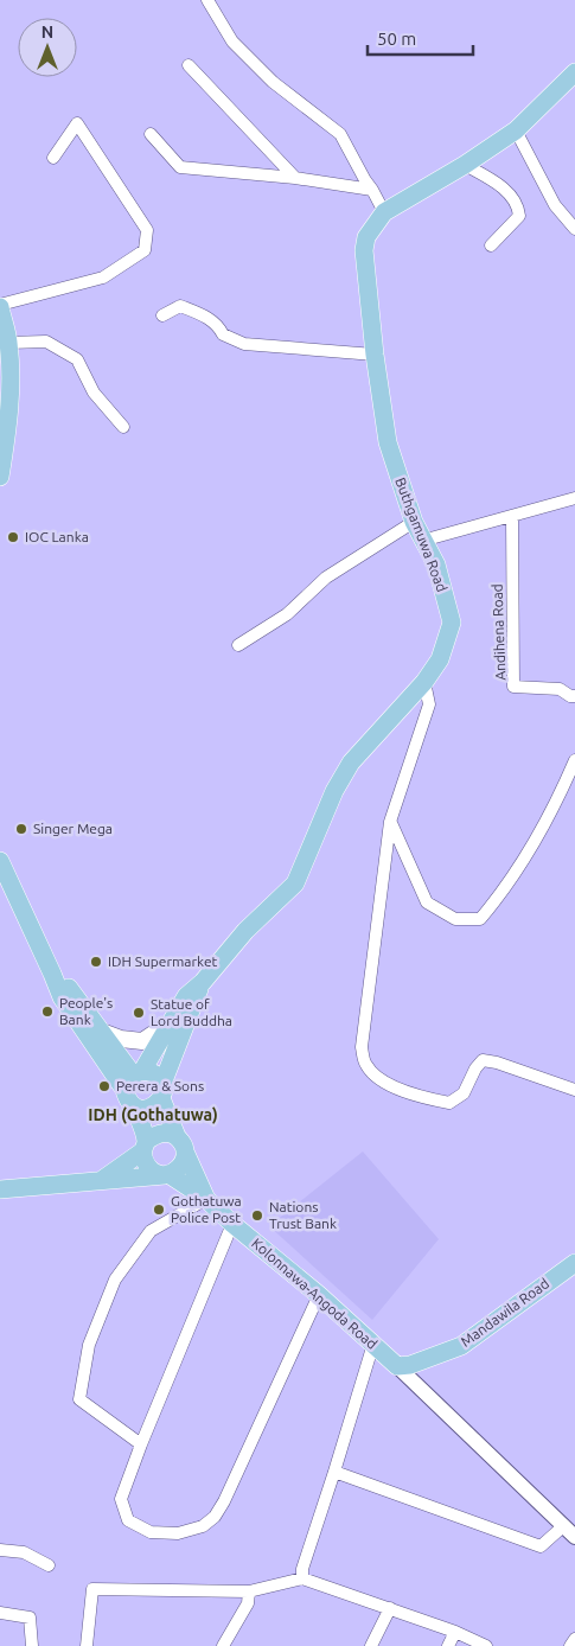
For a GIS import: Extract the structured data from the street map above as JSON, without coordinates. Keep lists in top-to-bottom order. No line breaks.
{"streets":{"main road":["Buthgamuwa Road","Kolonnawa-Angoda Road","Mandawila Road"],"street":["Andihena Road"]},"crossings":[["Buthgamuwa Road","Kolonnawa-Angoda Road"],["Kolonnawa-Angoda Road","Mandawila Road"]],"districts":["IDH (Gothatuwa)"],"places":["IOC Lanka","Singer Mega","IDH Supermarket","People's Bank","Statue of Lord Buddha","Perera & Sons","Gothatuwa Police Post","Nations Trust Bank"],"scale_bar":"50 m","north":"top"}
